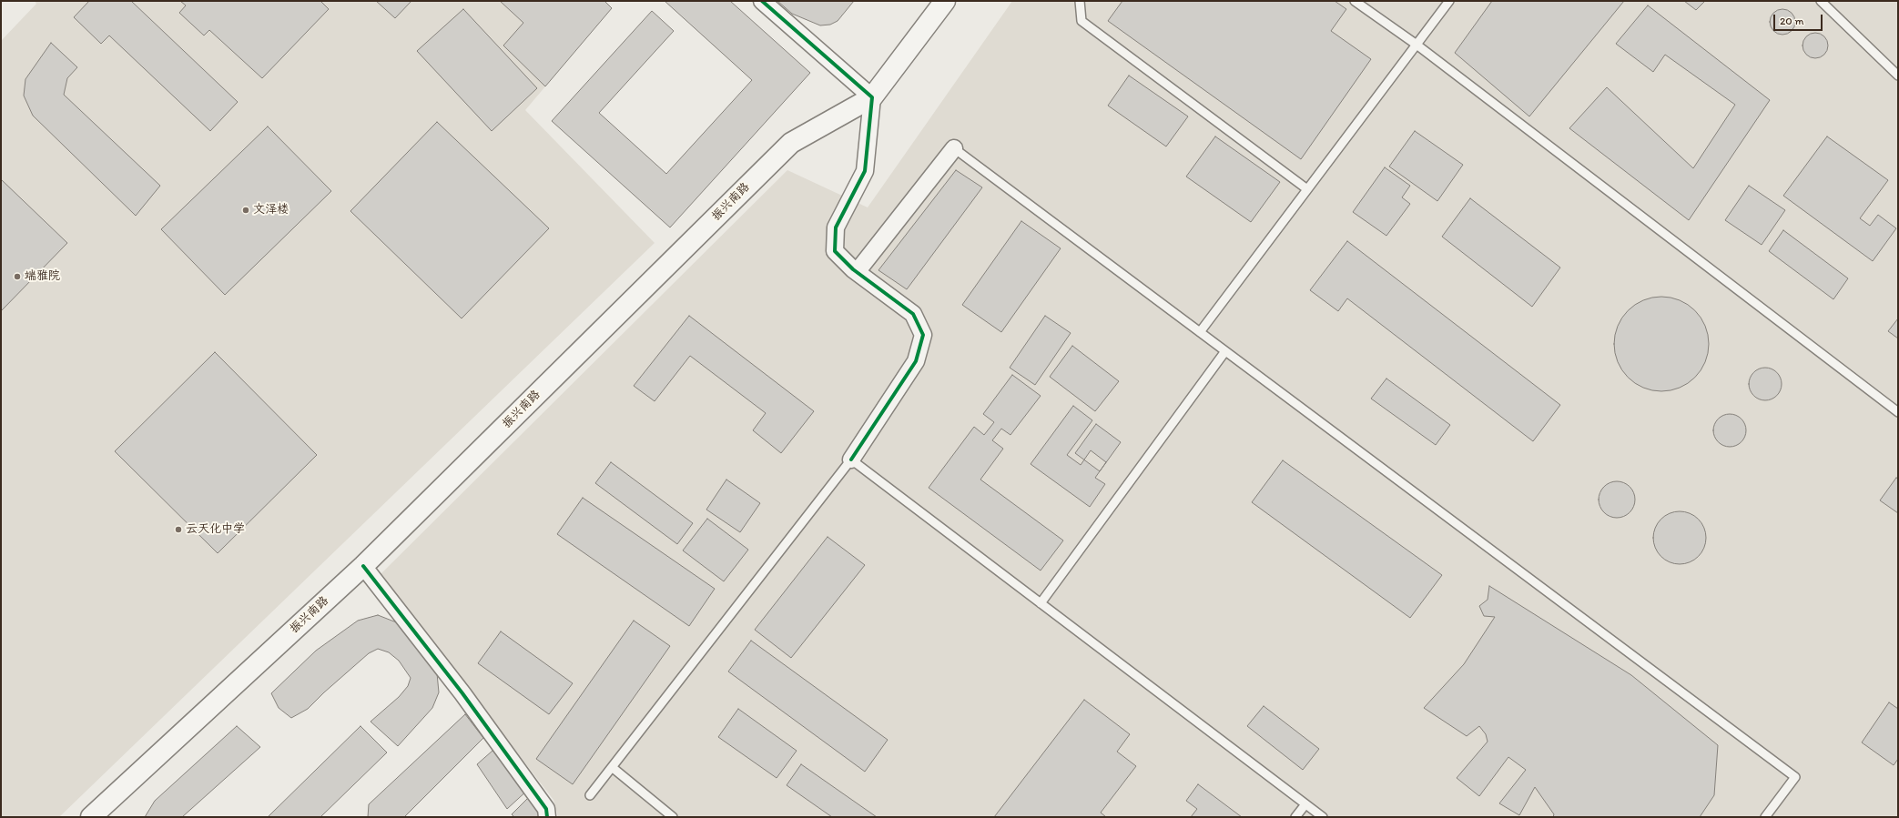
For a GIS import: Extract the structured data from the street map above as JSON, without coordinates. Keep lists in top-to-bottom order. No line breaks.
{"streets":{"main road":["振兴南路"]},"places":["文泽楼","端雅院","云天化中学"],"scale_bar":"20 m"}
